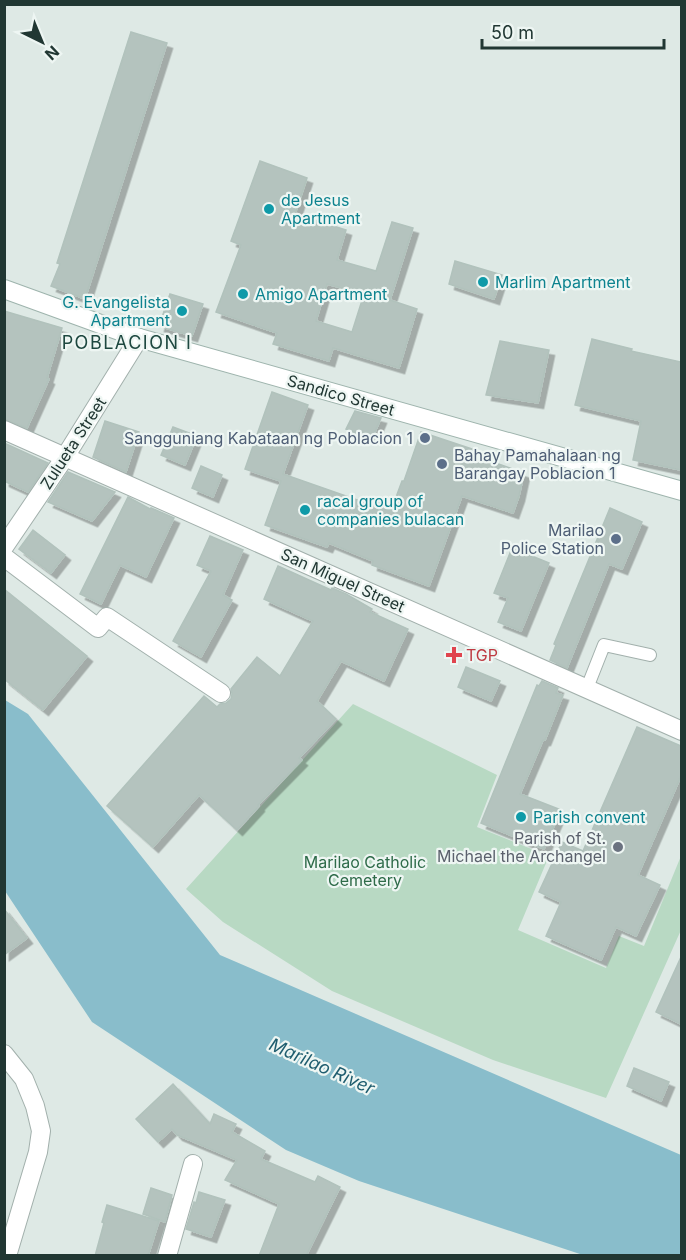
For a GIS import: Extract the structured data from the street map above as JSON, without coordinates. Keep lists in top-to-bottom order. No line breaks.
{"streets":{"street":["Sandico Street","Zulueta Street","San Miguel Street"]},"crossings":[["Sandico Street","Zulueta Street"],["Zulueta Street","San Miguel Street"]],"districts":["POBLACION I"],"water":["Marilao River"],"parks":["Marilao Catholic Cemetery"],"places":{"other":["de Jesus Apartment","Marlim Apartment","Amigo Apartment","G. Evangelista Apartment","Sangguniang Kabataan ng Poblacion 1","Bahay Pamahalaan ng Barangay Poblacion 1","racal group of companies bulacan","Marilao Police Station","Parish convent","Parish of St. Michael the Archangel"],"health":["TGP"]},"scale_bar":"50 m","north":"bottom right"}
